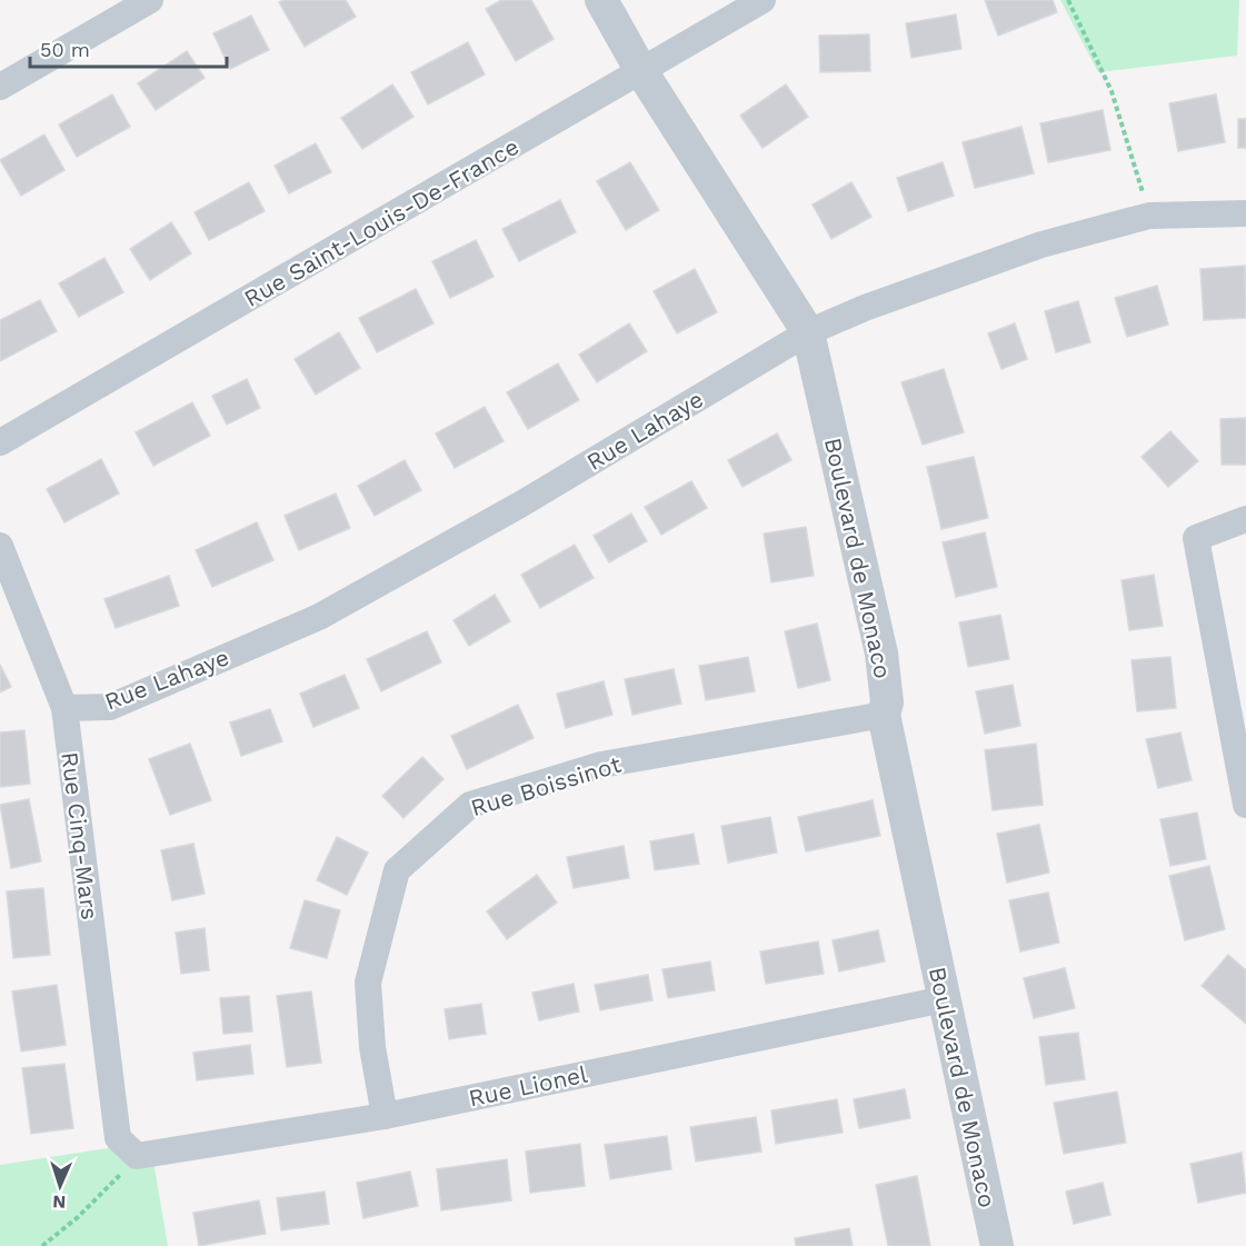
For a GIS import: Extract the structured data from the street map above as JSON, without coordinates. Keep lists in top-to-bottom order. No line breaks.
{"streets":{"street":["Rue Saint-Louis-De-France","Rue Lahaye","Boulevard de Monaco","Rue Boissinot","Rue Cinq-Mars","Rue Lionel"]},"crossings":[["Rue Saint-Louis-De-France","Boulevard de Monaco"],["Rue Lahaye","Boulevard de Monaco"],["Rue Lahaye","Rue Cinq-Mars"],["Boulevard de Monaco","Rue Boissinot"],["Boulevard de Monaco","Rue Lionel"],["Rue Boissinot","Rue Lionel"],["Rue Cinq-Mars","Rue Lionel"]],"scale_bar":"50 m","north":"bottom"}
